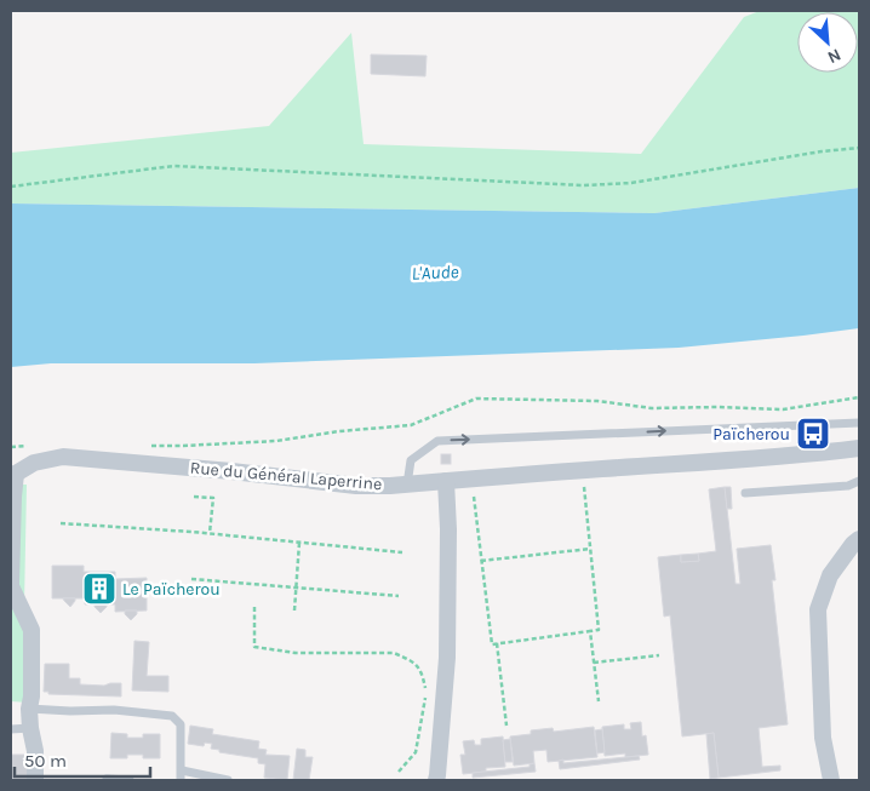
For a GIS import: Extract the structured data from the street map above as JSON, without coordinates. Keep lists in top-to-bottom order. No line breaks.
{"streets":{"street":["Rue du Général Laperrine"]},"water":["L'Aude"],"places":{"bus stop":["Païcherou"],"building":["Le Païcherou"]},"scale_bar":"50 m","north":"bottom right"}
